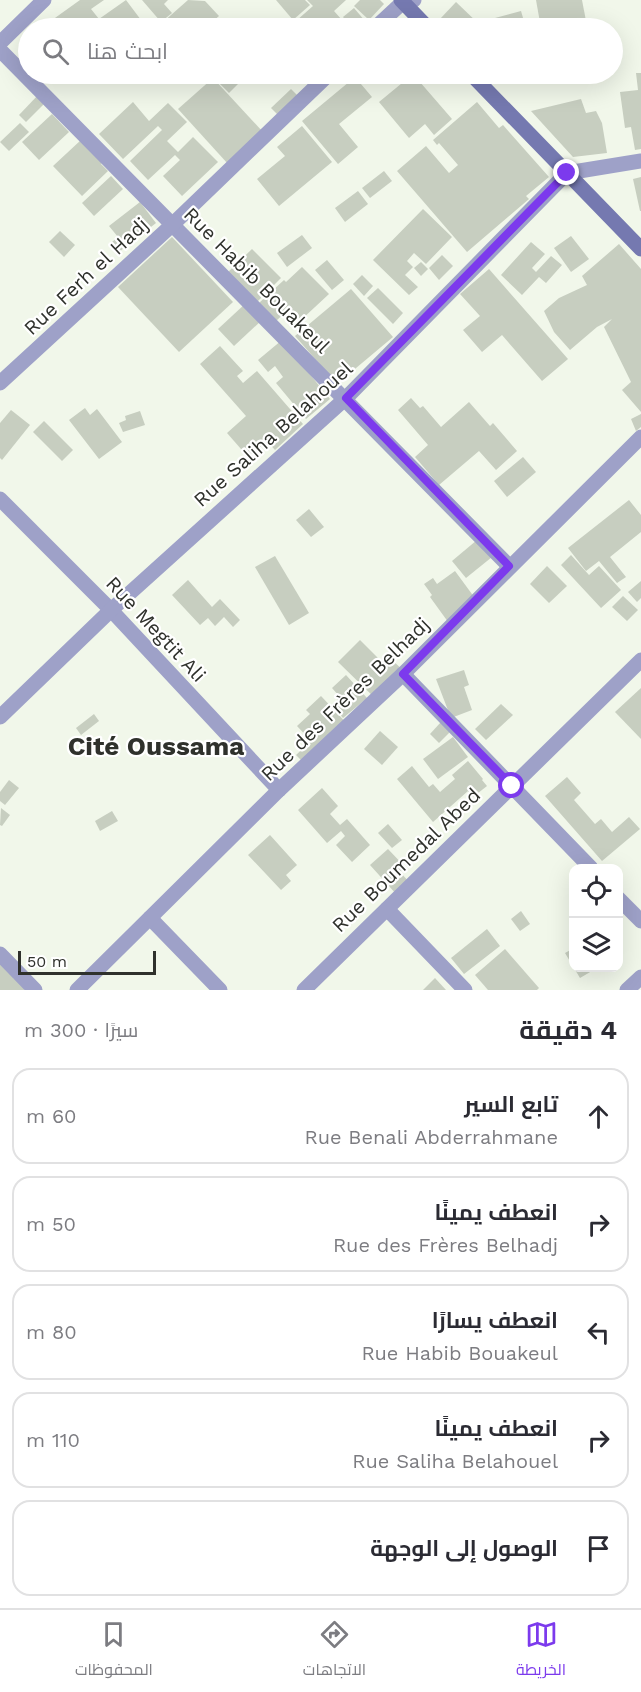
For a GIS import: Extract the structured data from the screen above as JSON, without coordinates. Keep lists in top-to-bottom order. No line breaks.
{"streets":{"street":["Rue Ferh el Hadj","Rue Habib Bouakeul","Rue Saliha Belahouel","Rue Megtit Ali","Rue des Frères Belhadj","Rue Boumedal Abed"]},"crossings":[["Rue Ferh el Hadj","Rue Habib Bouakeul"],["Rue Habib Bouakeul","Rue Saliha Belahouel"],["Rue Habib Bouakeul","Rue des Frères Belhadj"],["Rue Saliha Belahouel","Rue Megtit Ali"],["Rue Megtit Ali","Rue des Frères Belhadj"]],"districts":["Cité Oussama"],"scale_bar":"50 m","page":{"search":"ابحث هنا","scale":"50 m","heading":["4 دقيقة","سيرًا · 300 m"],"list":[["تابع السير","Rue Benali Abderrahmane","60 m"],["انعطف يمينًا","Rue des Frères Belhadj","50 m"],["انعطف يسارًا","Rue Habib Bouakeul","80 m"],["انعطف يمينًا","Rue Saliha Belahouel","110 m"],"الوصول إلى الوجهة"],"nav":["الخريطة","الاتجاهات","المحفوظات"]}}
